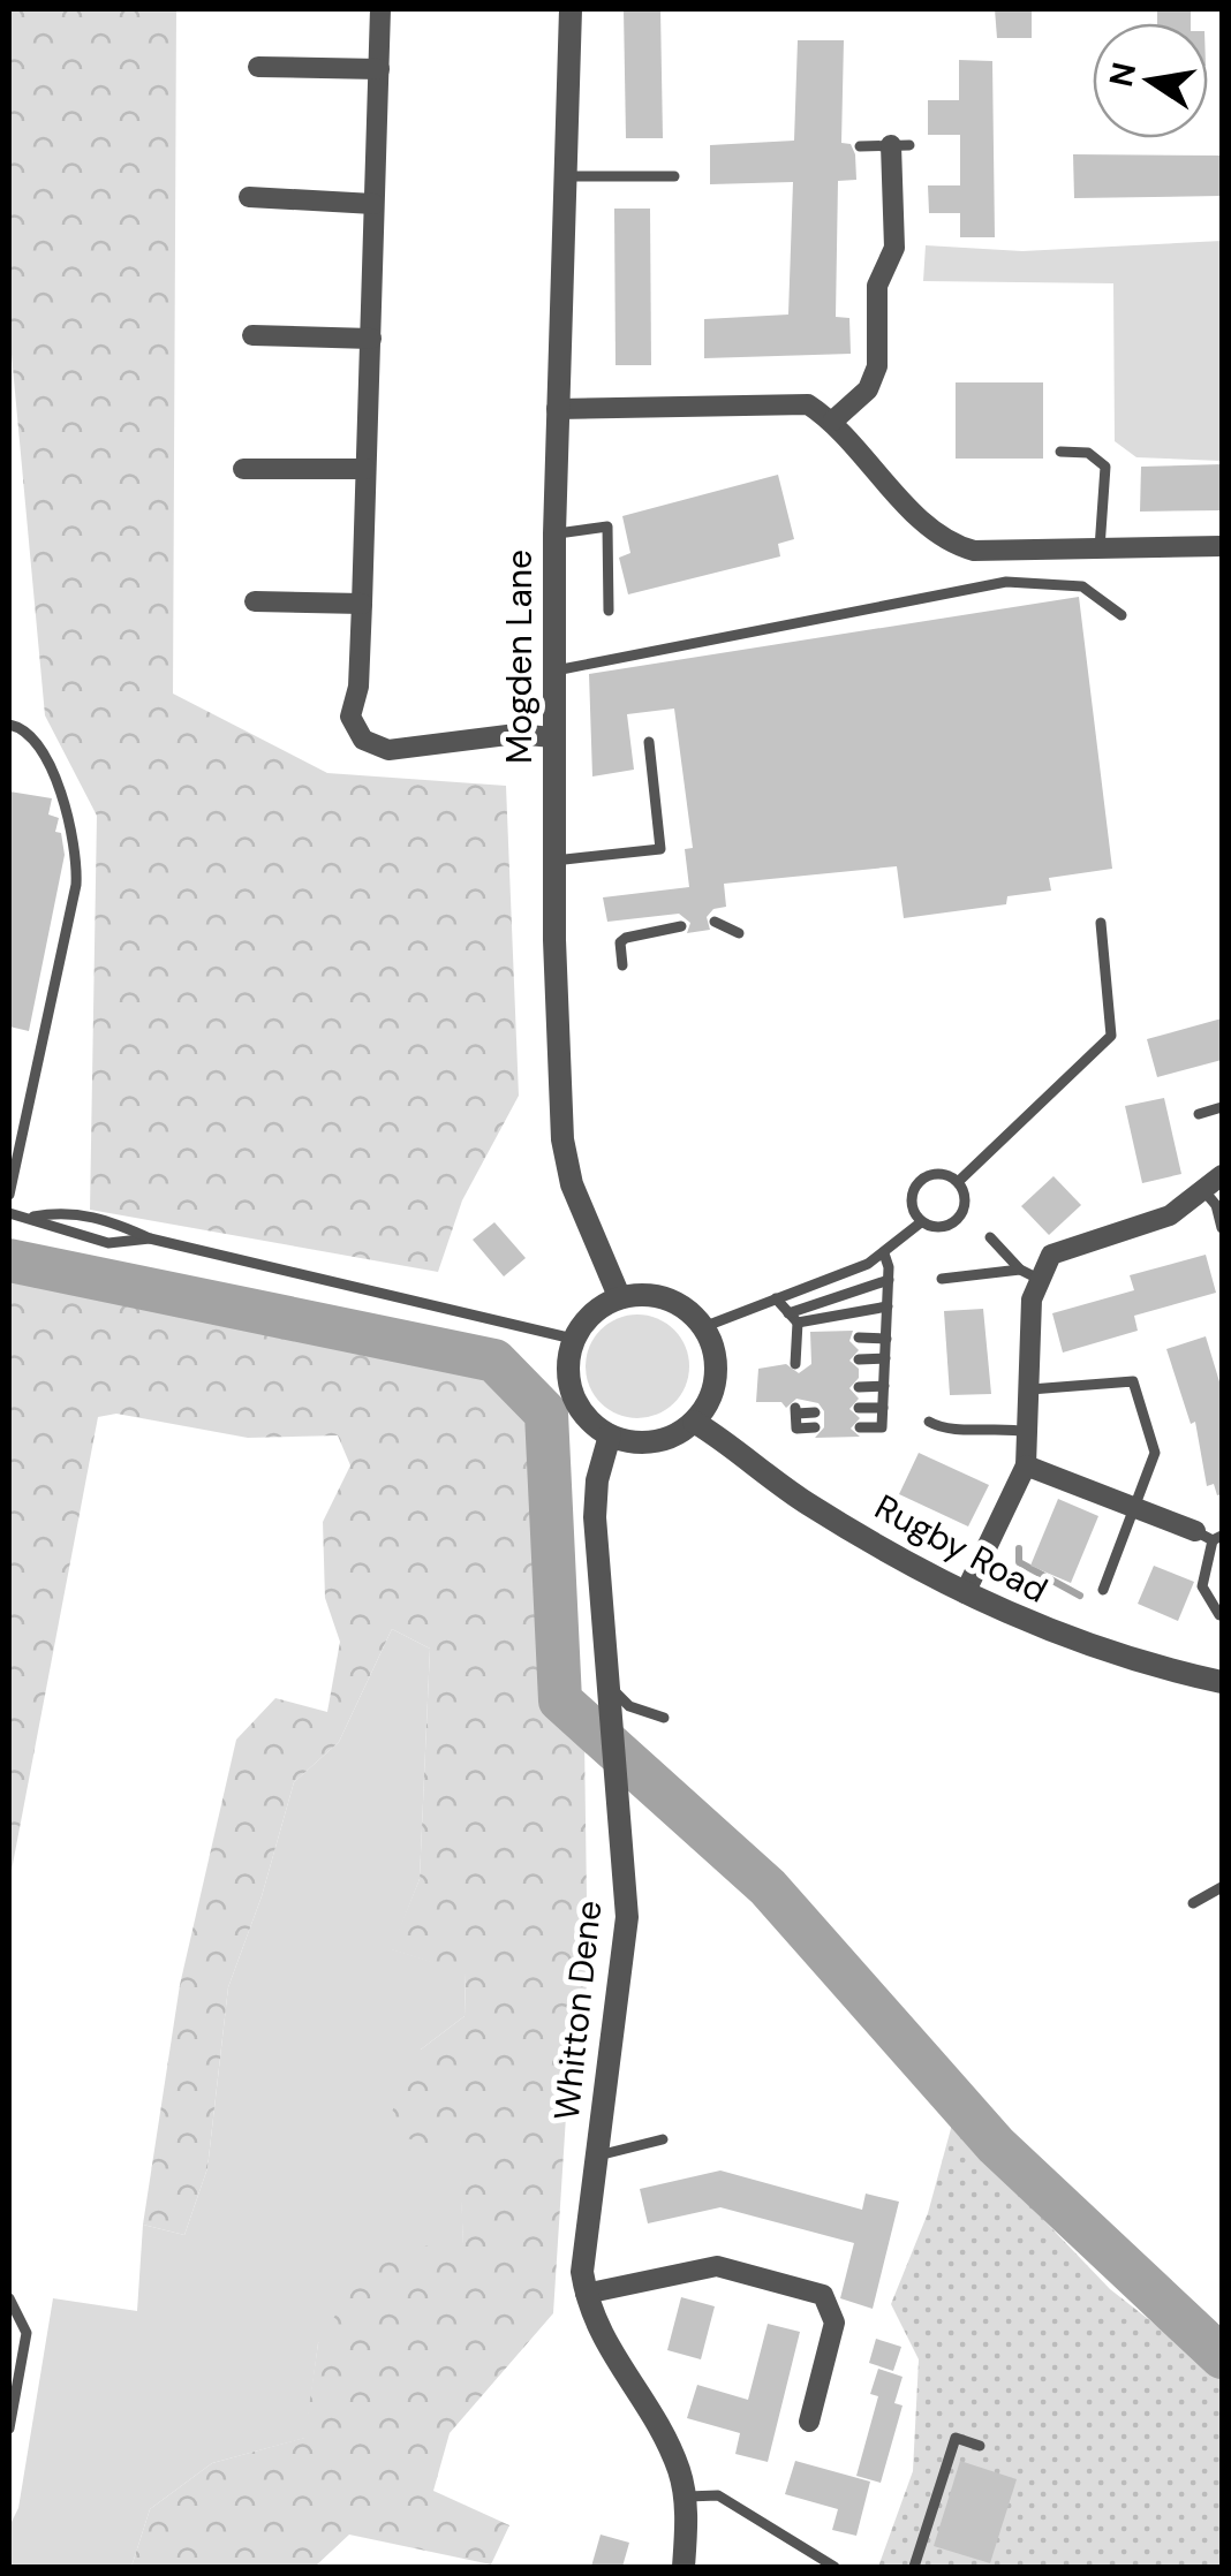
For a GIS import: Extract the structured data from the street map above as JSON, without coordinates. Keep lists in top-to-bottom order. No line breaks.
{"streets":{"street":["Mogden Lane","Rugby Road","Whitton Dene"]},"crossings":[["Mogden Lane","Rugby Road"],["Mogden Lane","Whitton Dene"],["Rugby Road","Whitton Dene"]],"north":"left"}
